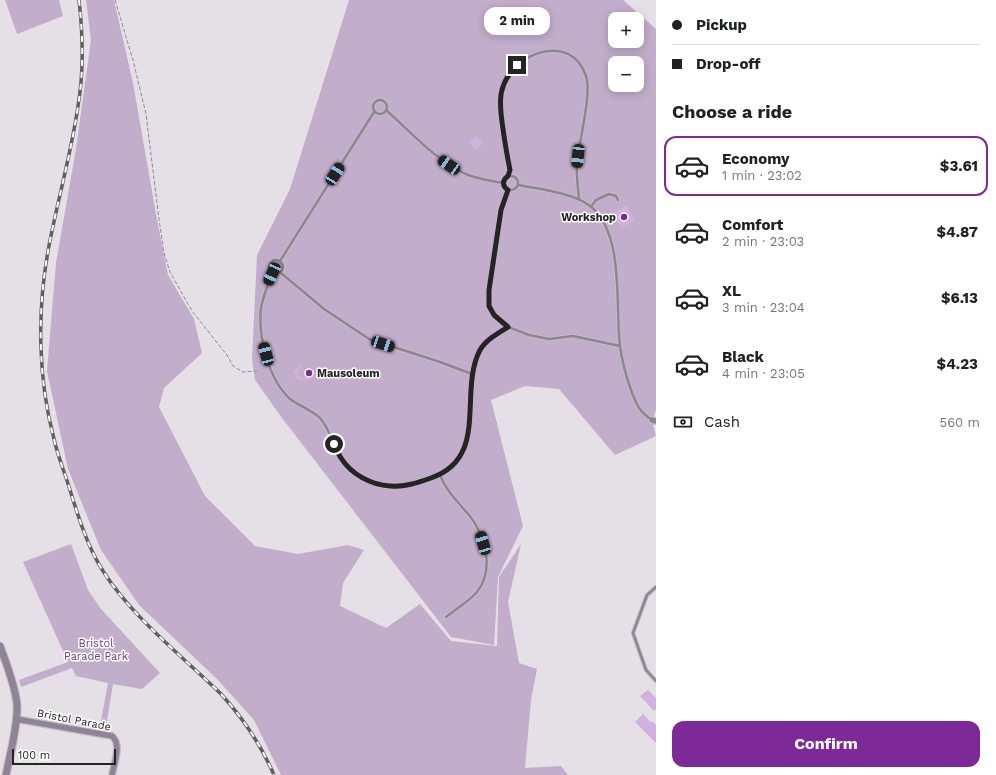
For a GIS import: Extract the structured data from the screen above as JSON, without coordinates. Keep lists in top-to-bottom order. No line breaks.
{"streets":{"street":["Bristol Parade"]},"parks":["Bristol Parade Park"],"places":["Workshop","Mausoleum"],"scale_bar":"100 m","page":{"banner":["Pickup","Drop-off"],"bubble":"2 min","map_buttons":["+","−"],"heading":"Choose a ride","list":[{"name":"Economy","note":"1 min · 23:02","value":"$3.61"},{"name":"Comfort","note":"2 min · 23:03","value":"$4.87"},{"name":"XL","note":"3 min · 23:04","value":"$6.13"},{"name":"Black","note":"4 min · 23:05","value":"$4.23"}],"pay":["Cash","560 m"],"buttons":"Confirm","scale":"100 m"}}
